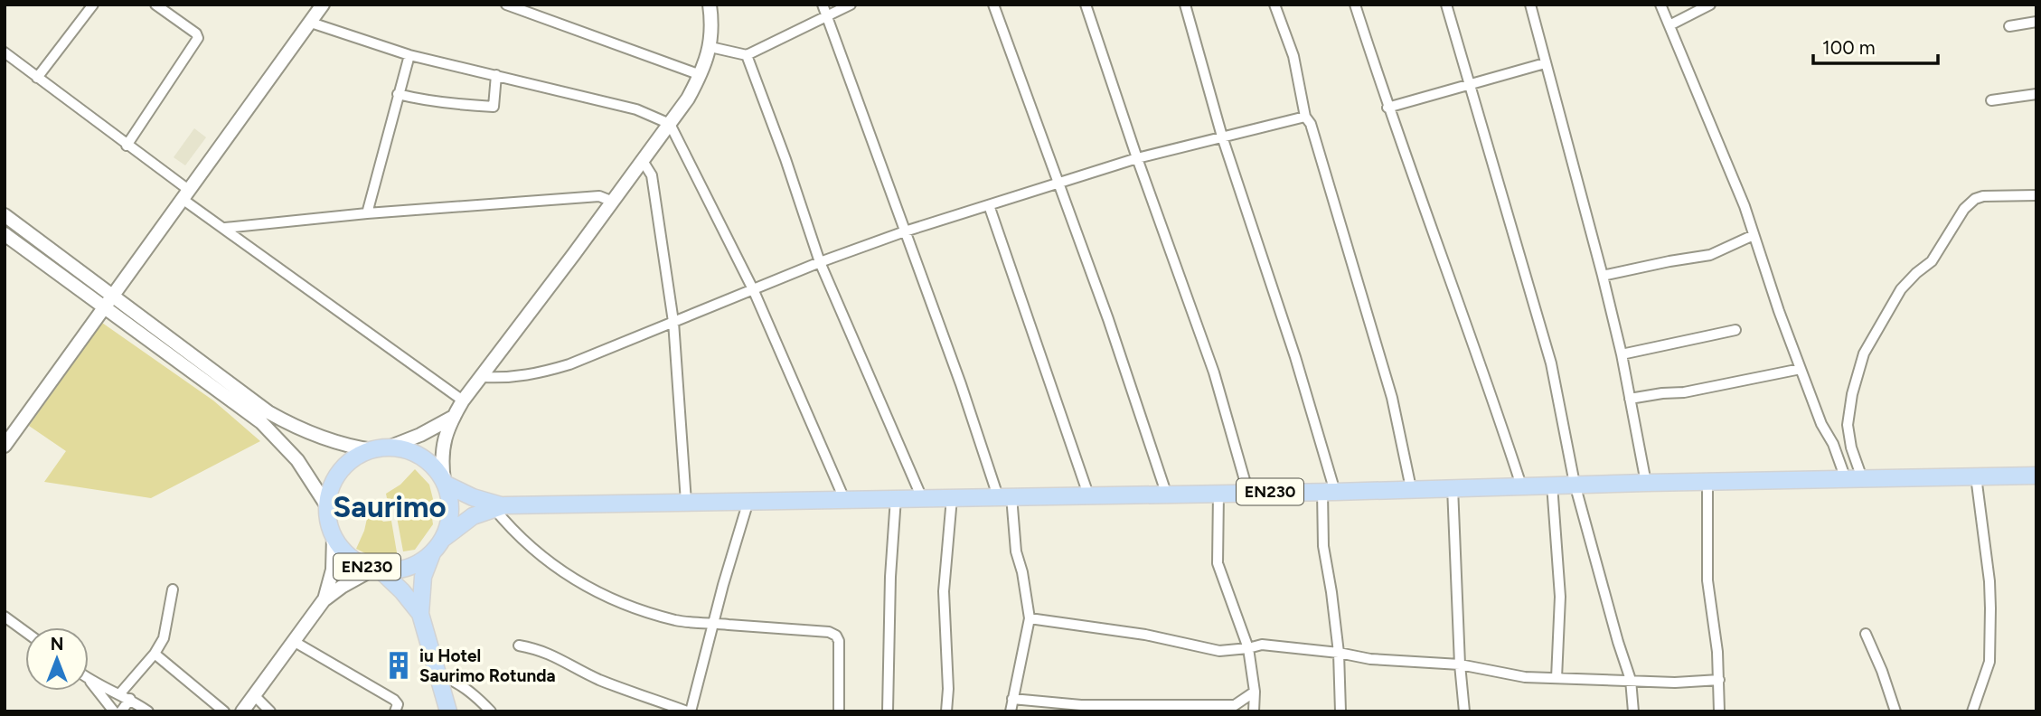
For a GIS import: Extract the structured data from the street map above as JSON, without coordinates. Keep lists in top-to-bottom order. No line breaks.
{"streets":{"main road":["EN230"]},"districts":["Saurimo"],"places":{"building":["iu Hotel Saurimo Rotunda"]},"scale_bar":"100 m","north":"top"}
